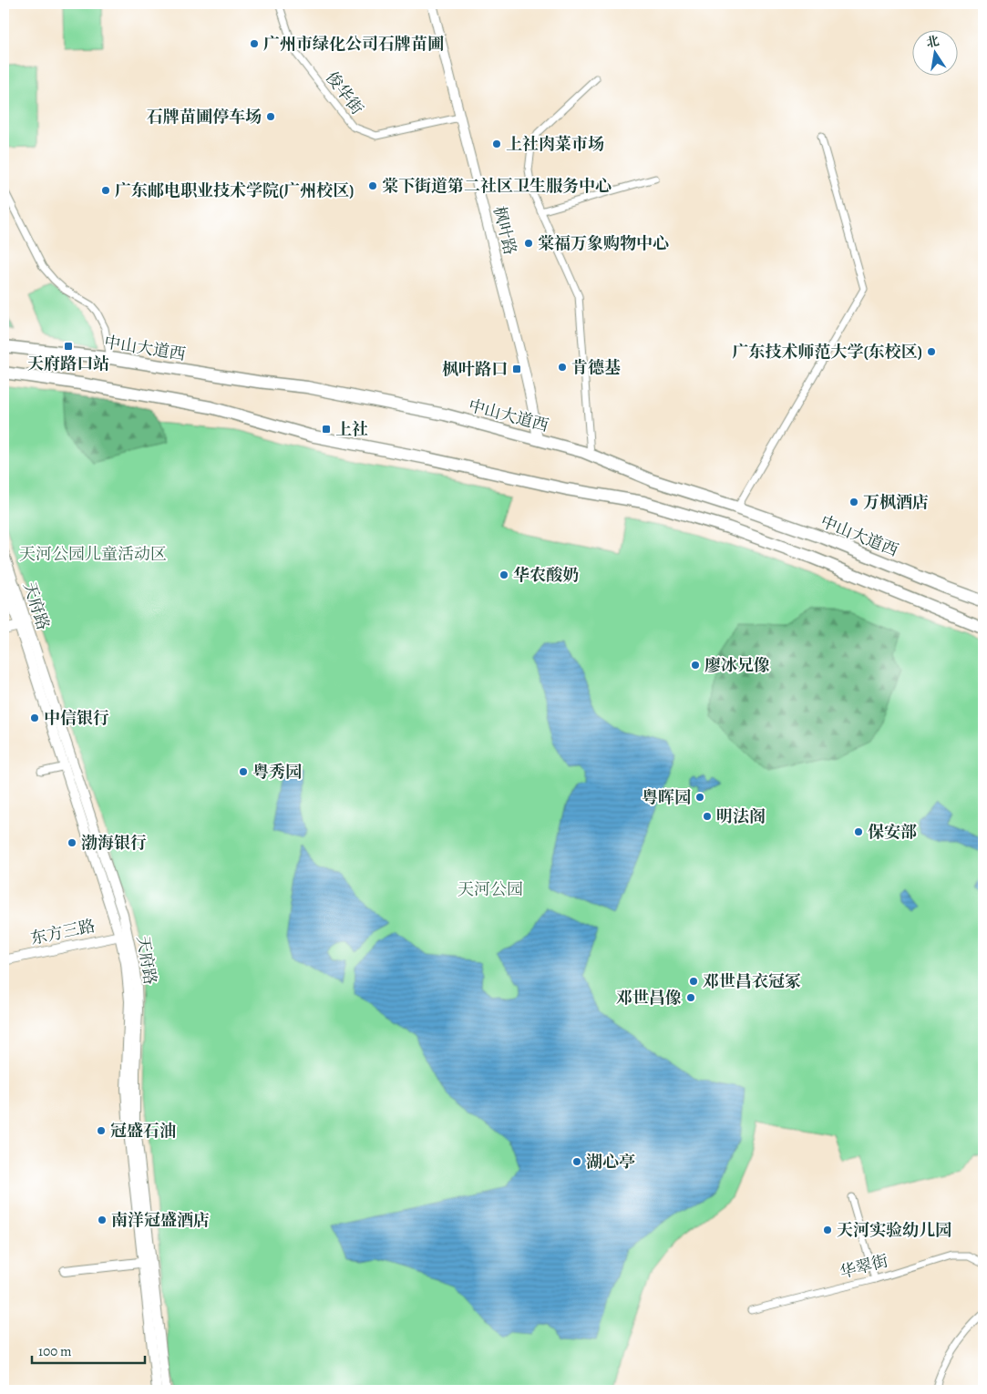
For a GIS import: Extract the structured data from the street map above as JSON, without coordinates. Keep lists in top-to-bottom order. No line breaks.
{"streets":{"highway":["中山大道西"],"main road":["枫叶路","天府路","东方三路"],"street":["俊华街","华翠街"]},"crossings":[["俊华街","枫叶路"],["枫叶路","中山大道西"],["天府路","东方三路"]],"parks":["天河公园儿童活动区","天河公园"],"places":{"other":["广州市绿化公司石牌苗圃","石牌苗圃停车场","上社肉菜市场","棠下街道第二社区卫生服务中心","广东邮电职业技术学院(广州校区)","棠福万象购物中心","广东技术师范大学(东校区)","肯德基","万枫酒店","华农酸奶","廖冰兄像","中信银行","粤秀园","粤晖园","明法阁","保安部","渤海银行","邓世昌衣冠冢","邓世昌像","冠盛石油","湖心亭","南洋冠盛酒店","天河实验幼儿园"],"transit":["天府路口站","枫叶路口","上社"]},"scale_bar":"100 m","north":"top"}
